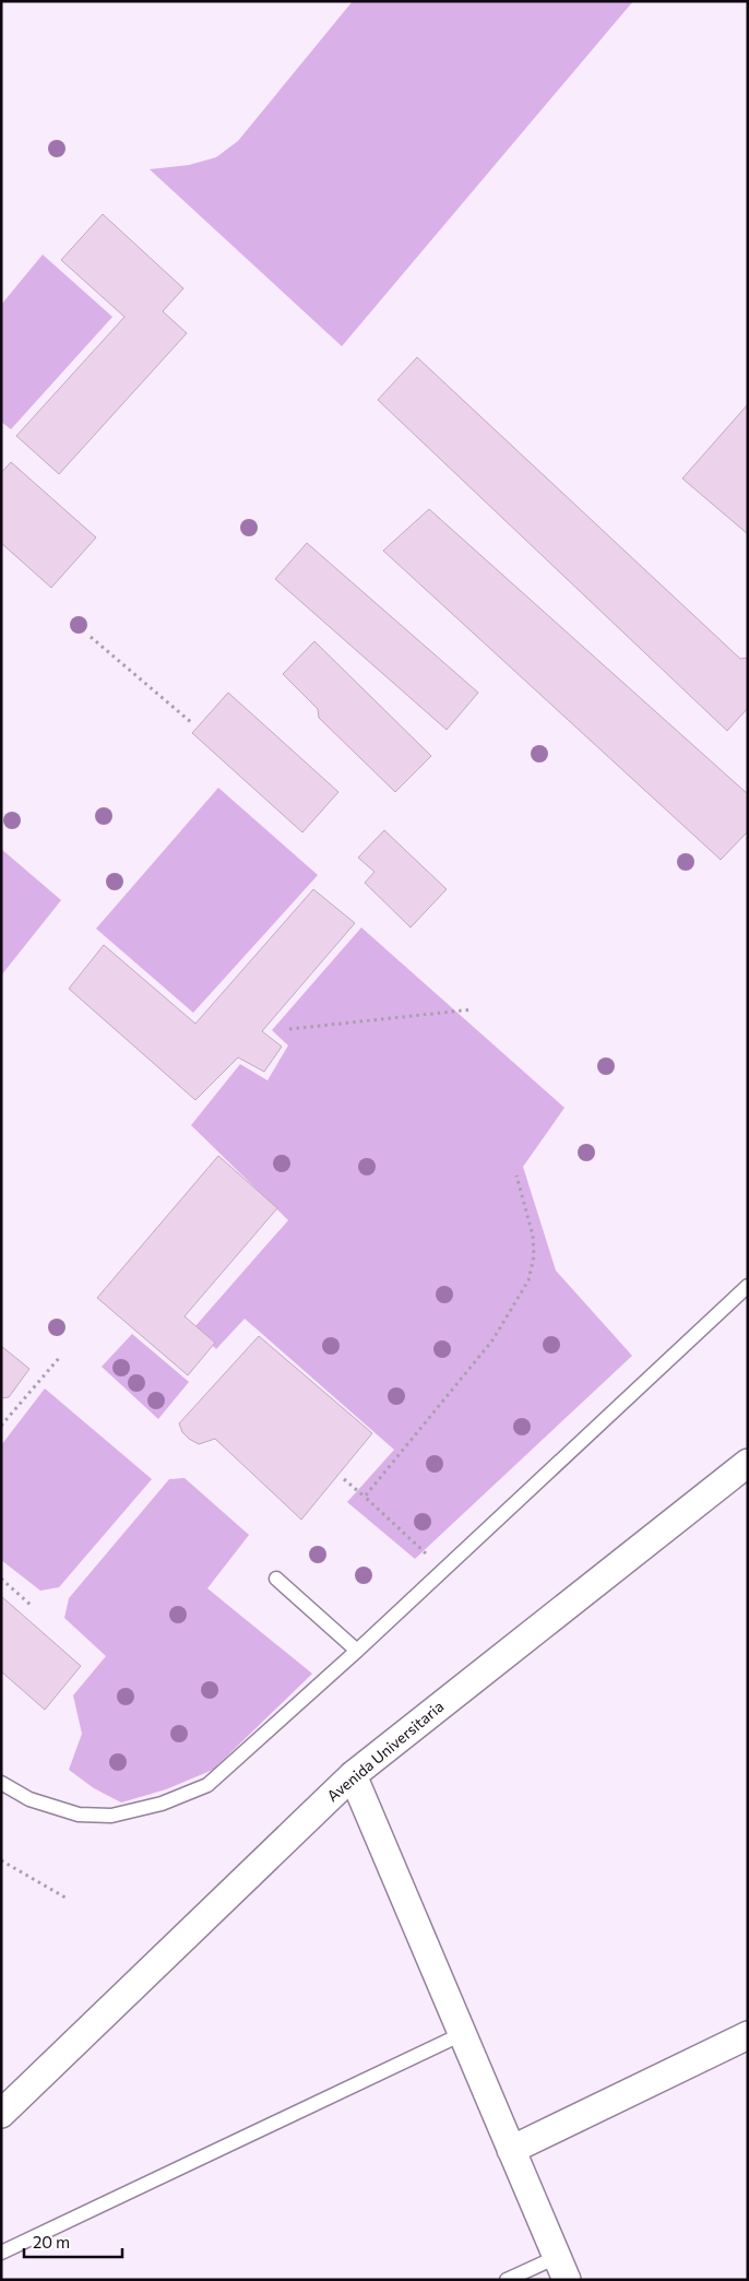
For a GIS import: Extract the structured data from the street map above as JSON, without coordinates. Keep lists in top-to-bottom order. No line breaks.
{"streets":{"street":["Avenida Universitaria"]},"scale_bar":"20 m"}
